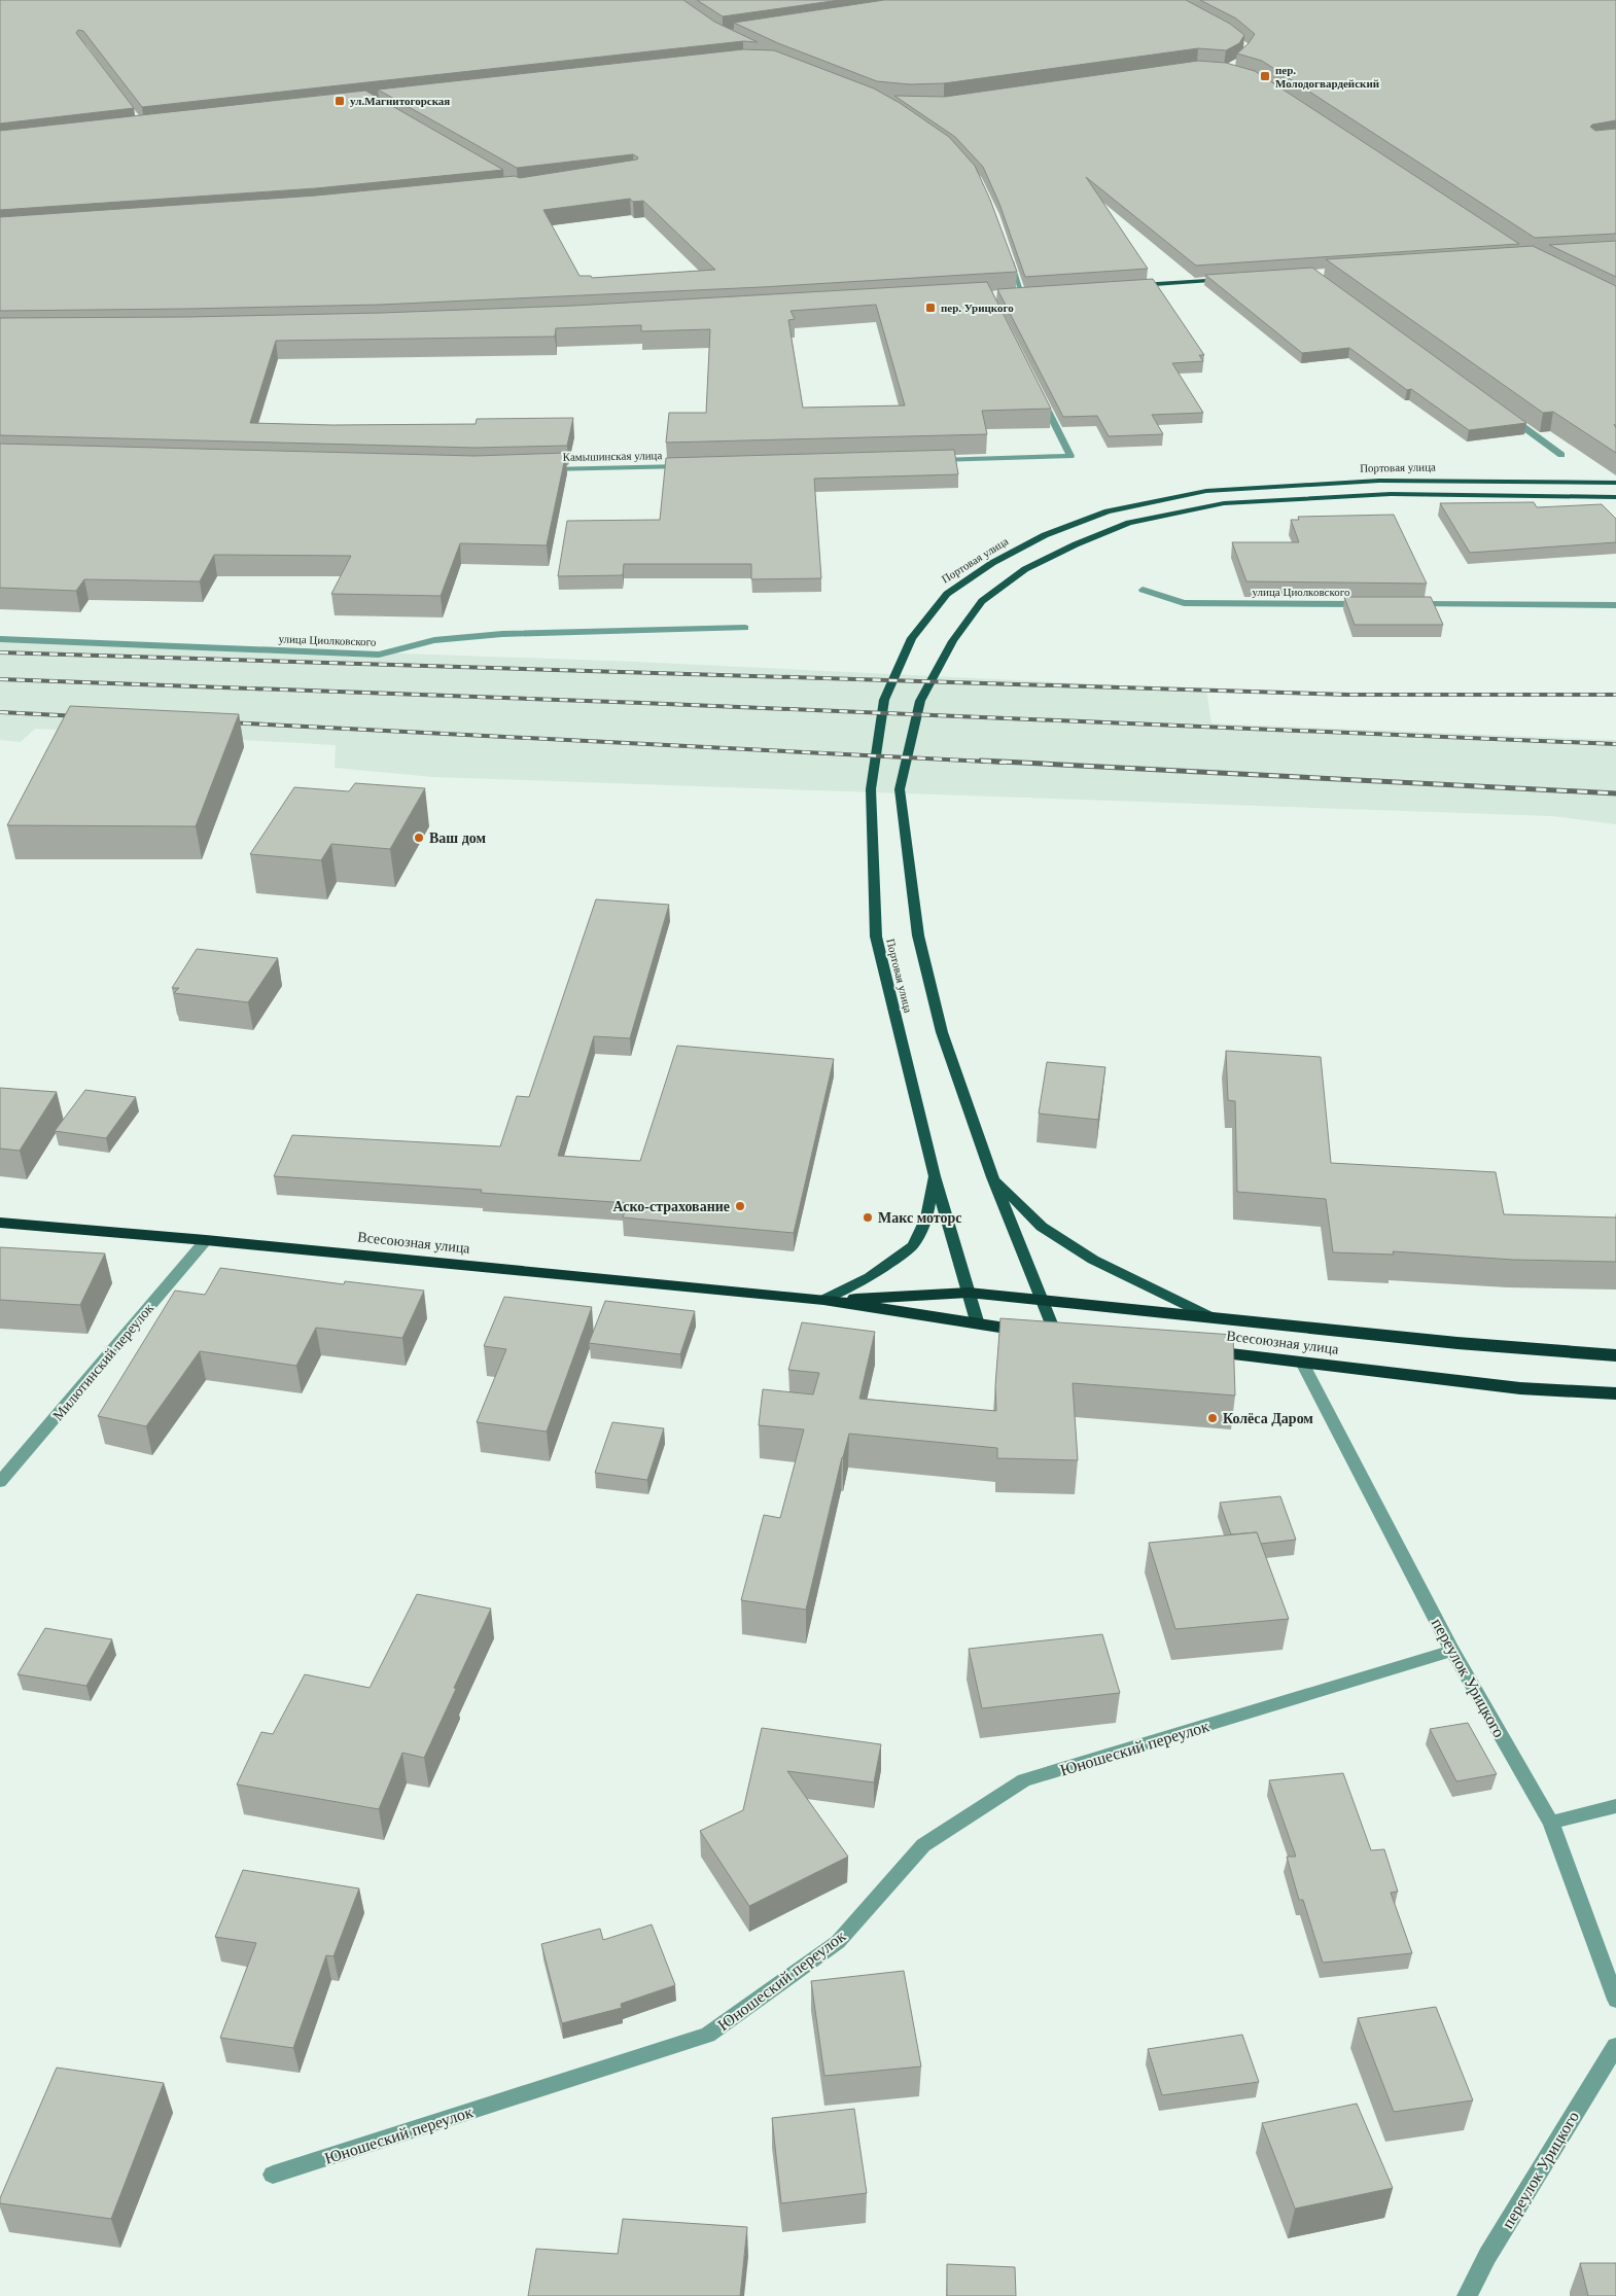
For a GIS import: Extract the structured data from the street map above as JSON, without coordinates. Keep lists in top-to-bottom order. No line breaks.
{"streets":{"highway":["Всесоюзная улица"],"main road":["Портовая улица"],"street":["Камышинская улица","улица Циолковского","Милютинский переулок","переулок Урицкого","Юношеский переулок"]},"crossings":[["Портовая улица","Всесоюзная улица"],["Всесоюзная улица","Милютинский переулок"],["Всесоюзная улица","переулок Урицкого"],["переулок Урицкого","Юношеский переулок"]],"places":{"transit":["пер. Молодогвардейский","ул.Магнитогорская","пер. Урицкого"],"other":["Ваш дом","Аско-страхование","Макс моторс","Колёса Даром"]}}
